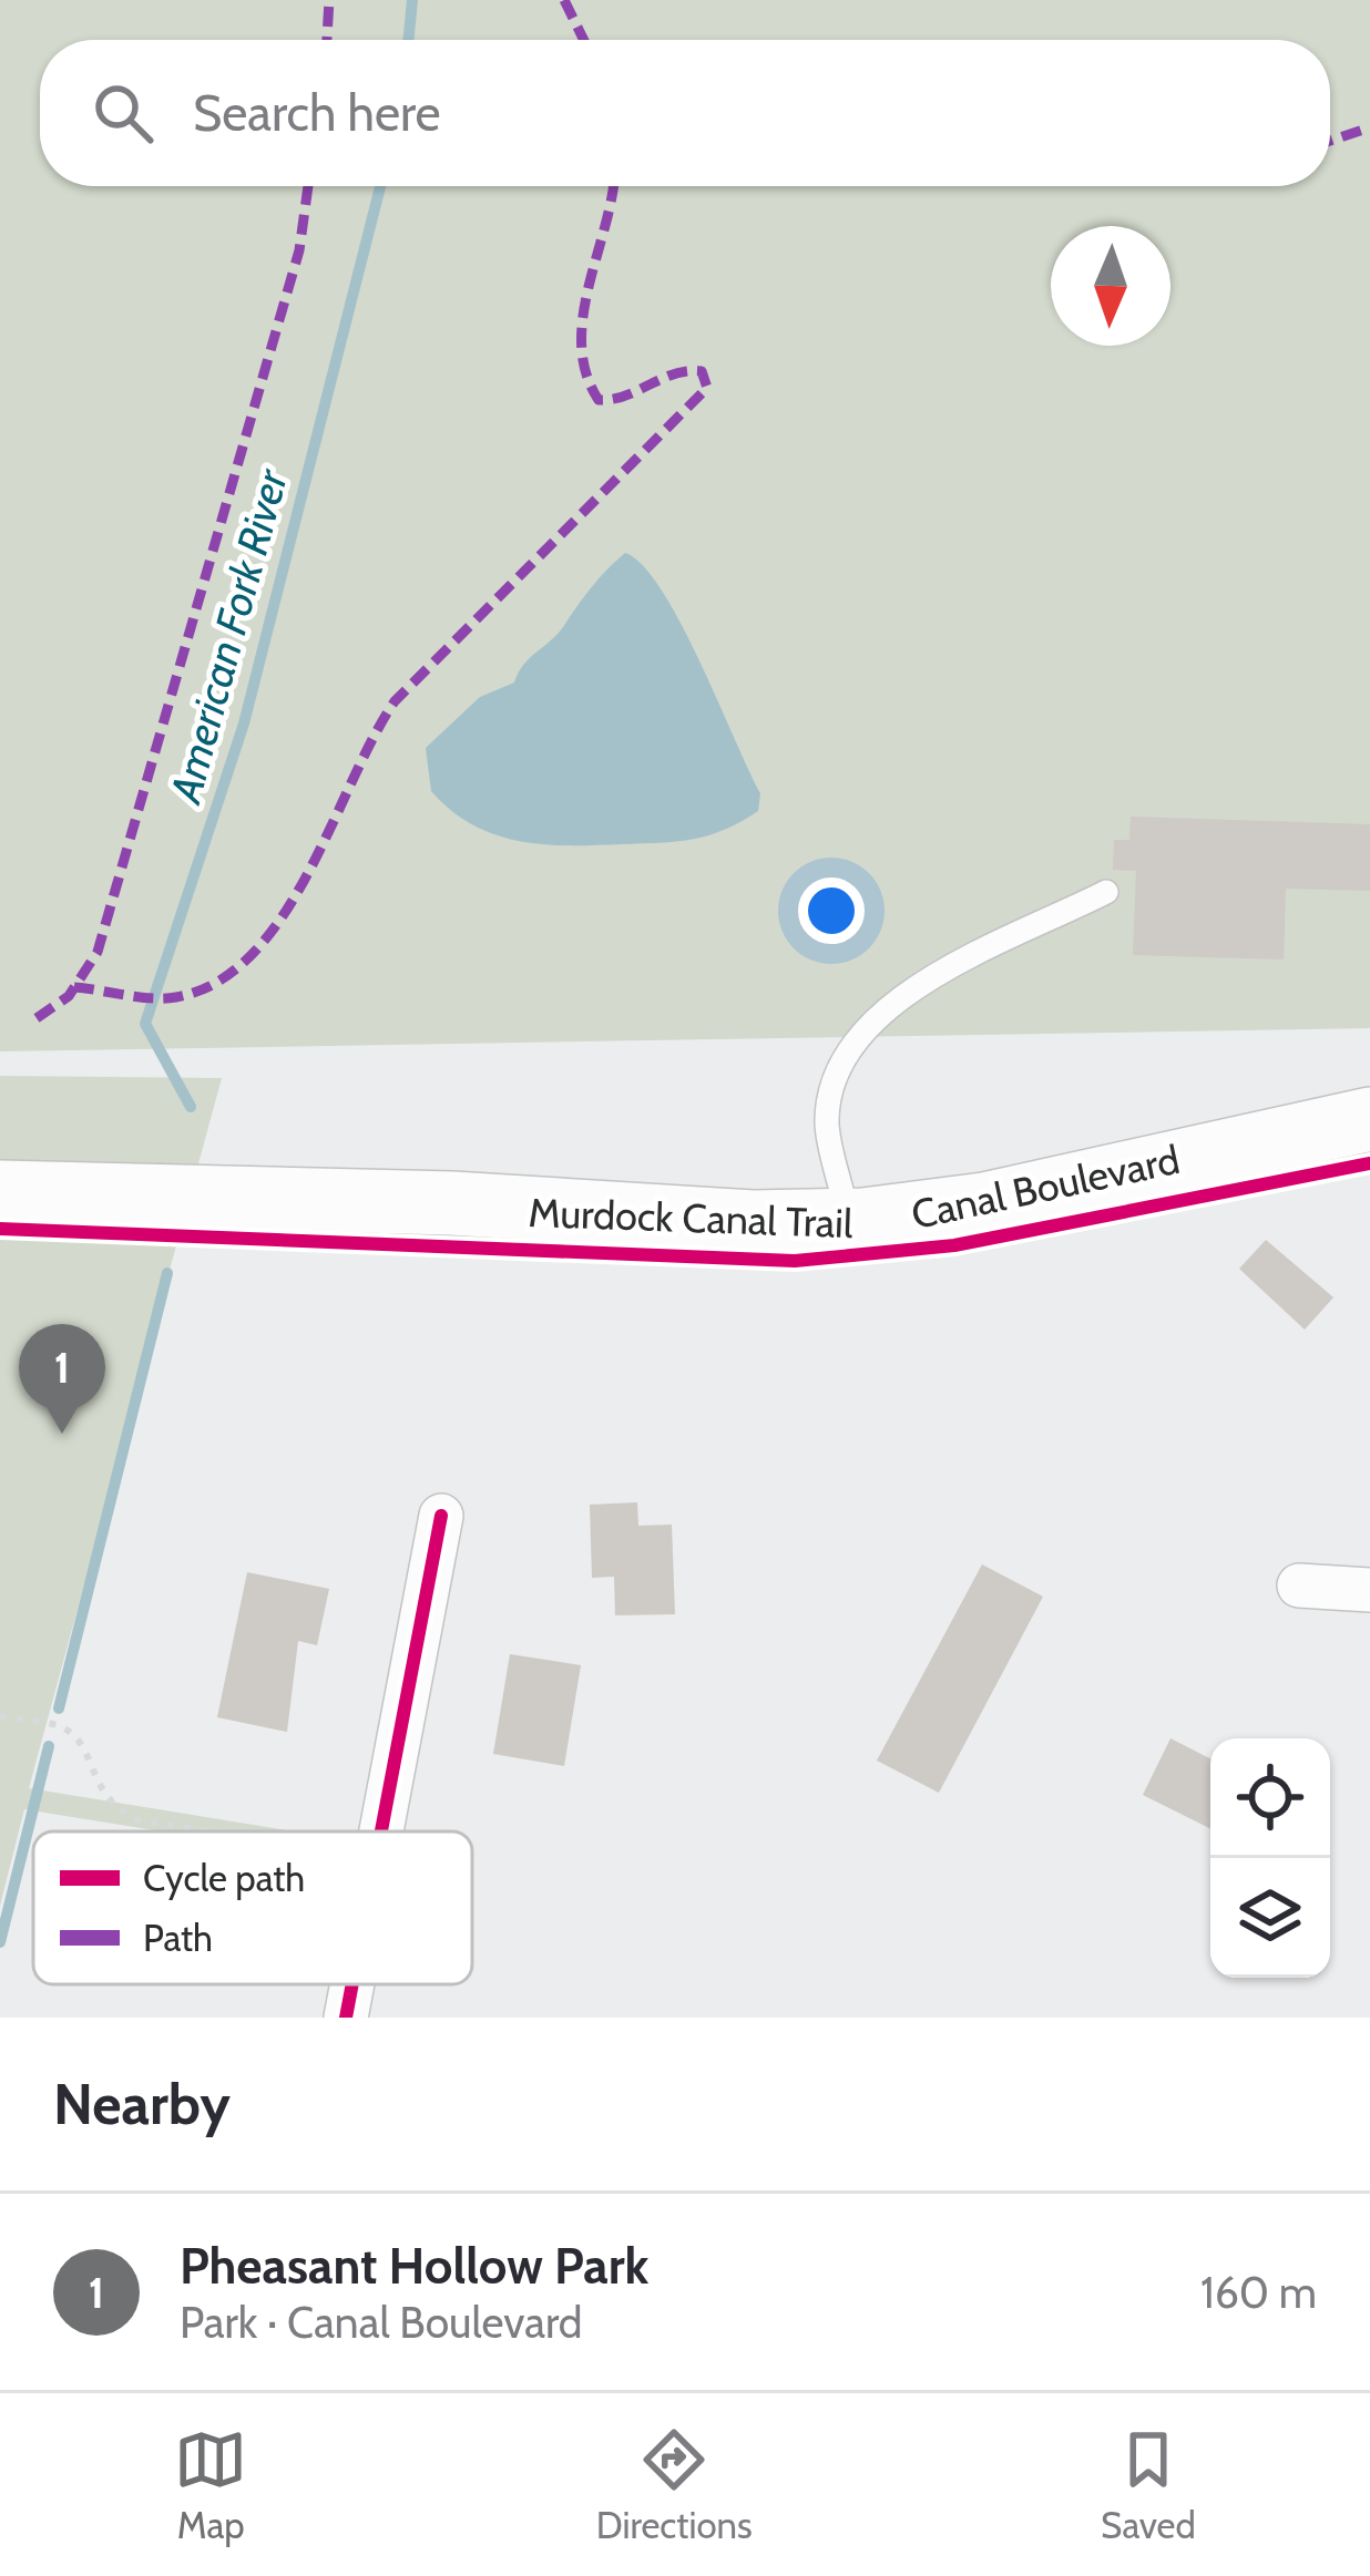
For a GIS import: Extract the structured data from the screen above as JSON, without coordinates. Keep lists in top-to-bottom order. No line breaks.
{"streets":{"main road":["Canal Boulevard"],"cycle path":["Murdock Canal Trail"]},"water":["American Fork River"],"legend":["Cycle path","Path"],"north":"bottom","page":{"search":"Search here","pins":"1","heading":"Nearby","list":[{"mark":"1","name":"Pheasant Hollow Park","note":"Park · Canal Boulevard","value":"160 m"}],"nav":["Map","Directions","Saved"]}}
